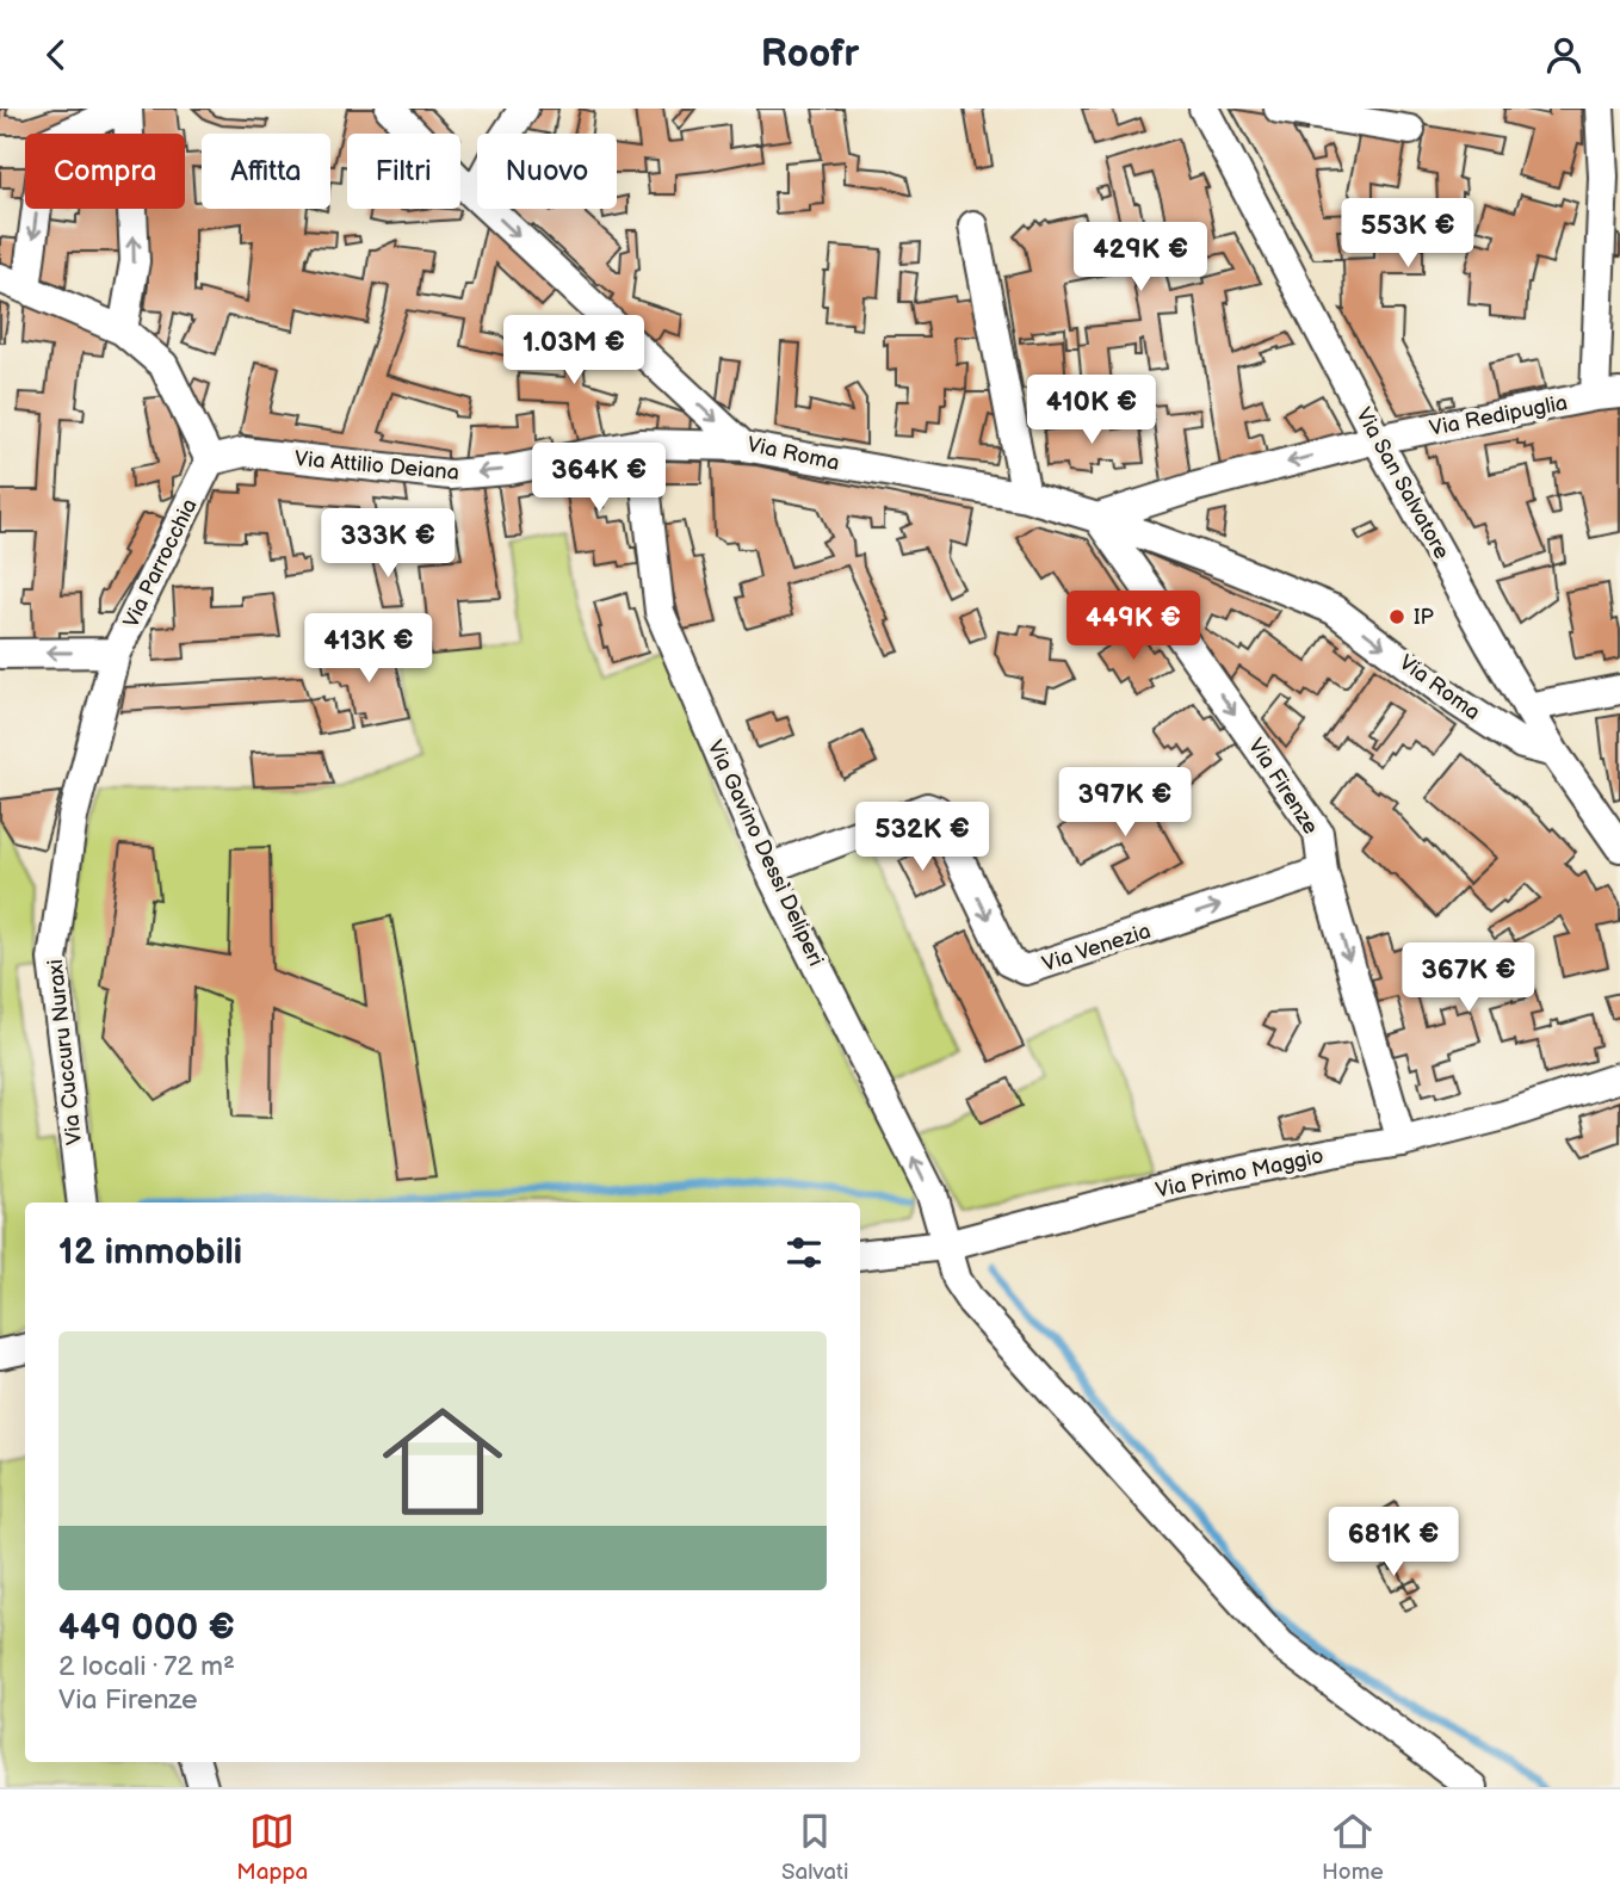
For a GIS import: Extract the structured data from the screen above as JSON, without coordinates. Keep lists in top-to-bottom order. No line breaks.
{"streets":{"street":["Via Redipuglia","Via Roma","Via Attilio Deiana","Via San Salvatore","Via Parrocchia","Via Firenze","Via Gavino Dessì Deliperi","Via Venezia","Via Cuccuru Nuraxi","Via Primo Maggio"]},"crossings":[["Via Redipuglia","Via San Salvatore"],["Via Roma","Via Attilio Deiana"],["Via Roma","Via San Salvatore"],["Via Roma","Via Firenze"],["Via Attilio Deiana","Via Parrocchia"],["Via Attilio Deiana","Via Gavino Dessì Deliperi"],["Via Parrocchia","Via Cuccuru Nuraxi"],["Via Firenze","Via Venezia"],["Via Firenze","Via Primo Maggio"],["Via Gavino Dessì Deliperi","Via Venezia"],["Via Gavino Dessì Deliperi","Via Primo Maggio"]],"one_way":["Via Roma","Via Attilio Deiana","Via Parrocchia","Via Firenze","Via Venezia"],"places":["IP"],"page":{"header":"Roofr","chip":["Compra","Affitta","Filtri","Nuovo"],"price":["553K €","429K €","1.03M €","410K €","364K €","333K €","449K €","413K €","397K €","532K €","367K €","681K €"],"heading":"12 immobili","list":[{"name":"449 000 €","note":"2 locali · 72 m² · Via Firenze"}],"tabs":["Mappa","Salvati","Home"]}}
